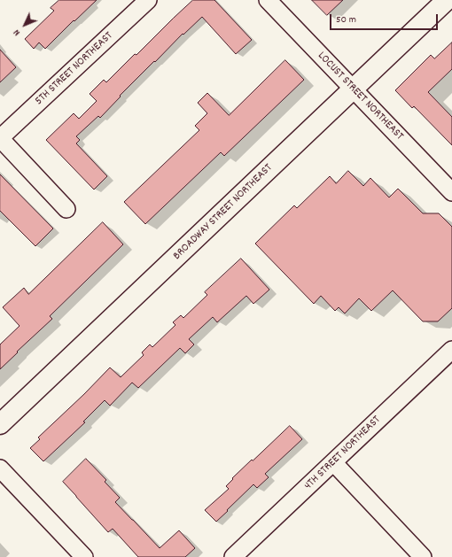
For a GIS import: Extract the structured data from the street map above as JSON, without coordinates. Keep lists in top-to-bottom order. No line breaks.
{"streets":{"main road":["BROADWAY STREET NORTHEAST"],"street":["5TH STREET NORTHEAST","LOCUST STREET NORTHEAST","4TH STREET NORTHEAST"]},"crossings":[["LOCUST STREET NORTHEAST","BROADWAY STREET NORTHEAST"]],"scale_bar":"50 m","north":"bottom left"}
